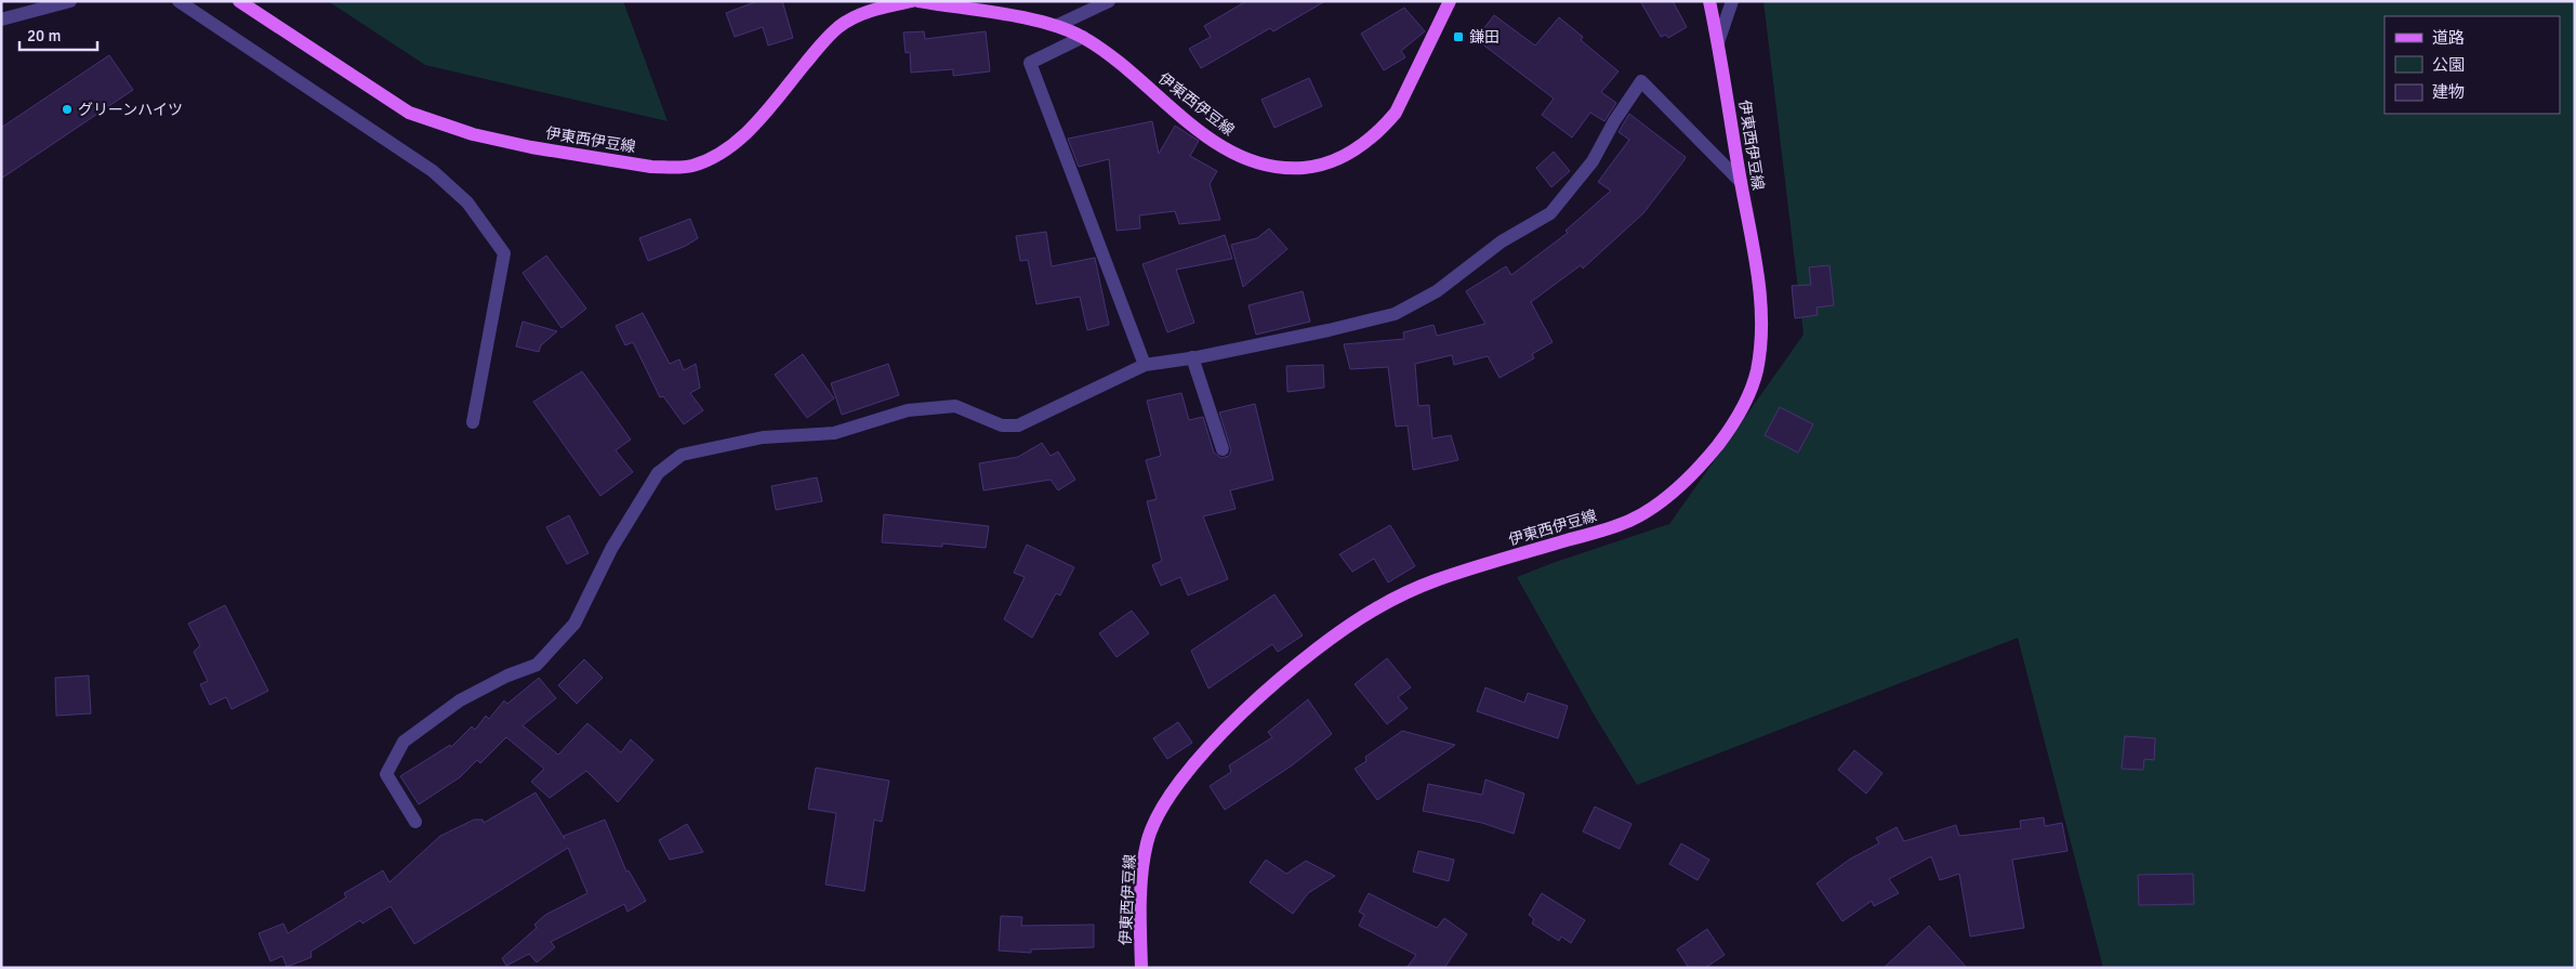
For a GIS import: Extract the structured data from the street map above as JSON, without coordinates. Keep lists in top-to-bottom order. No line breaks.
{"streets":{"main road":["伊東西伊豆線"]},"places":{"transit":["鎌田"],"other":["グリーンハイツ"]},"legend":["道路","公園","建物"],"scale_bar":"20 m"}
